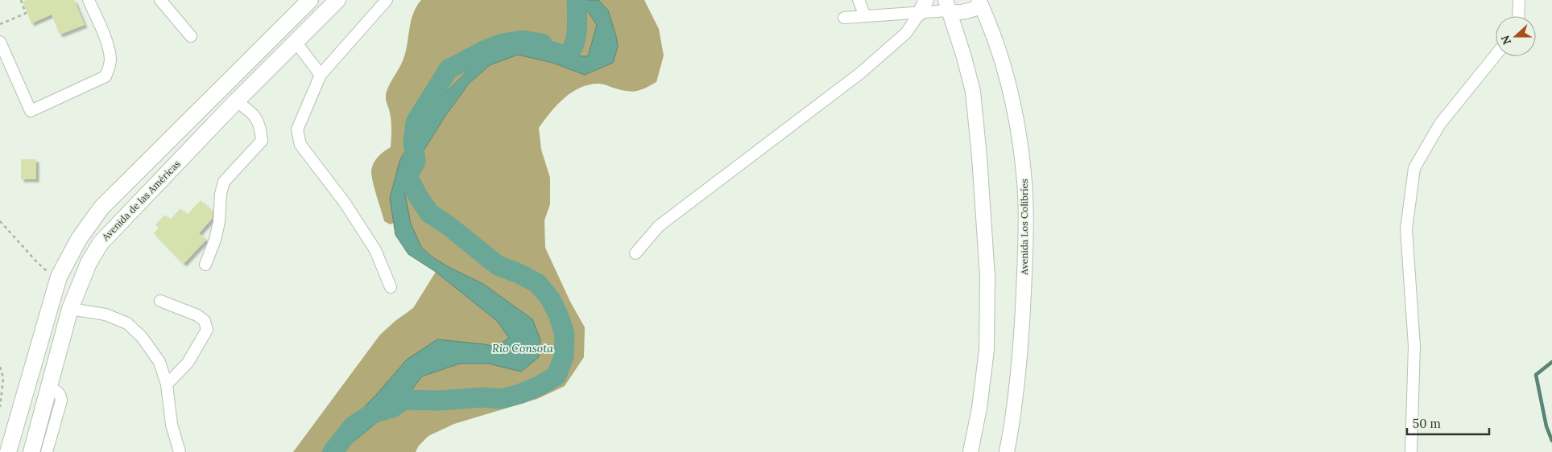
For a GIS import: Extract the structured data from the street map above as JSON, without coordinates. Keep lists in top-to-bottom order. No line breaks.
{"streets":{"highway":["Avenida de las Américas"],"main road":["Avenida Los Colibríes"]},"water":["Rio Consota"],"scale_bar":"50 m","north":"left"}
